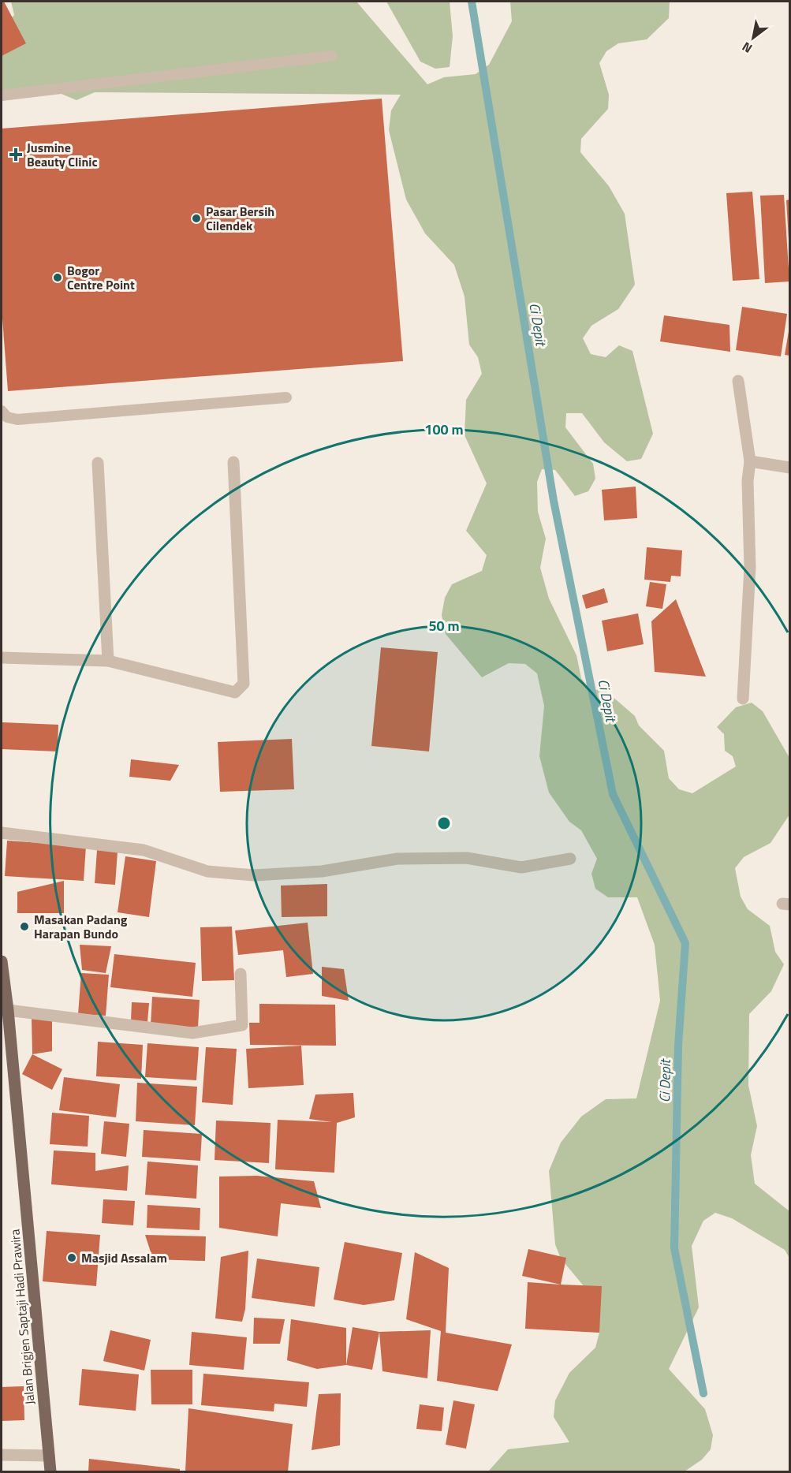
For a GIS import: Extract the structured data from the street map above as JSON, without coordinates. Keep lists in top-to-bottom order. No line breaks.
{"streets":{"main road":["Jalan Brigjen Saptaji Hadi Prawira"]},"water":["Ci Depit"],"places":{"health":["Jusmine Beauty Clinic"],"other":["Pasar Bersih Cilendek","Bogor Centre Point","Masakan Padang Harapan Bundo","Masjid Assalam"]},"north":"bottom left","rings":["100 m","50 m"]}
